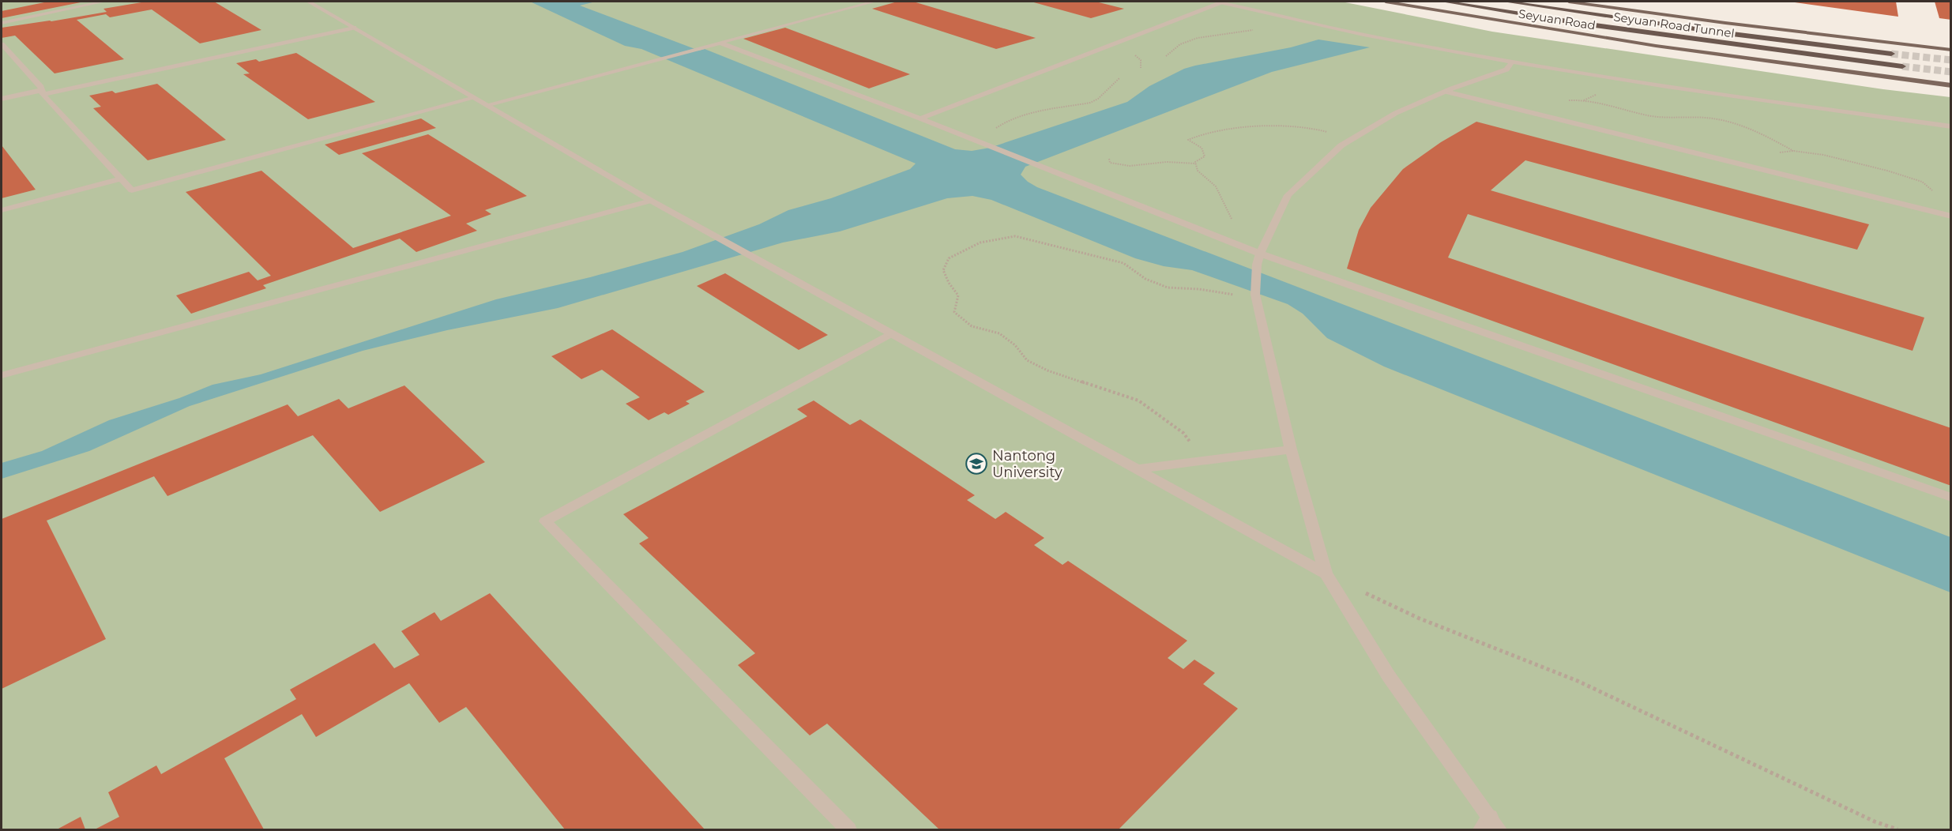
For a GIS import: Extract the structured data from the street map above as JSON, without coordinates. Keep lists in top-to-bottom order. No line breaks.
{"streets":{"highway":["Seyuan Road Tunnel"],"main road":["Seyuan Road"]},"places":{"school or university":["Nantong University"]}}
